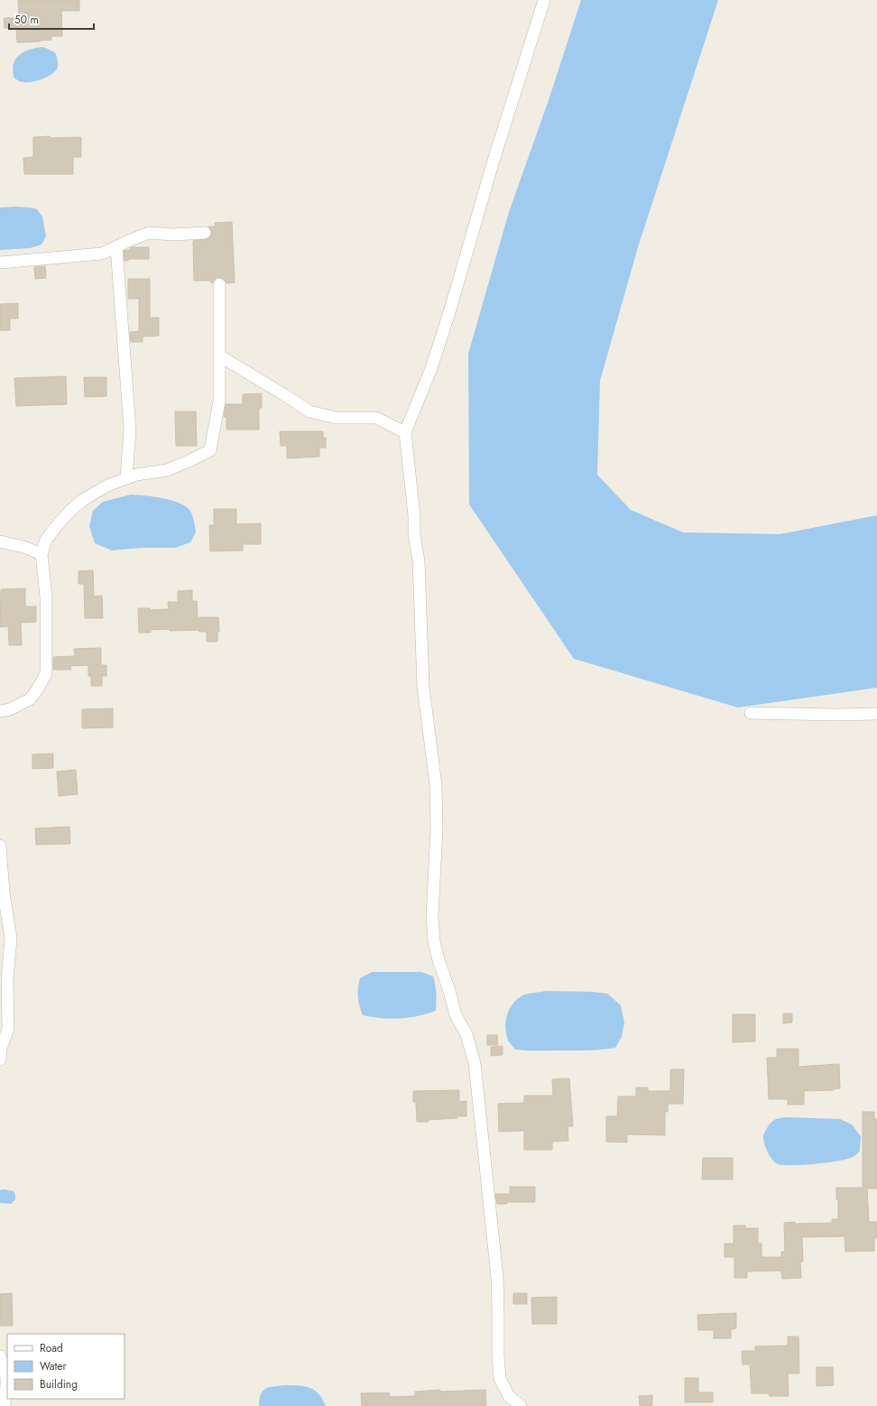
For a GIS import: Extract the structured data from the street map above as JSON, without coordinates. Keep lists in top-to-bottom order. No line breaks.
{"legend":["Road","Water","Building"],"scale_bar":"50 m"}
